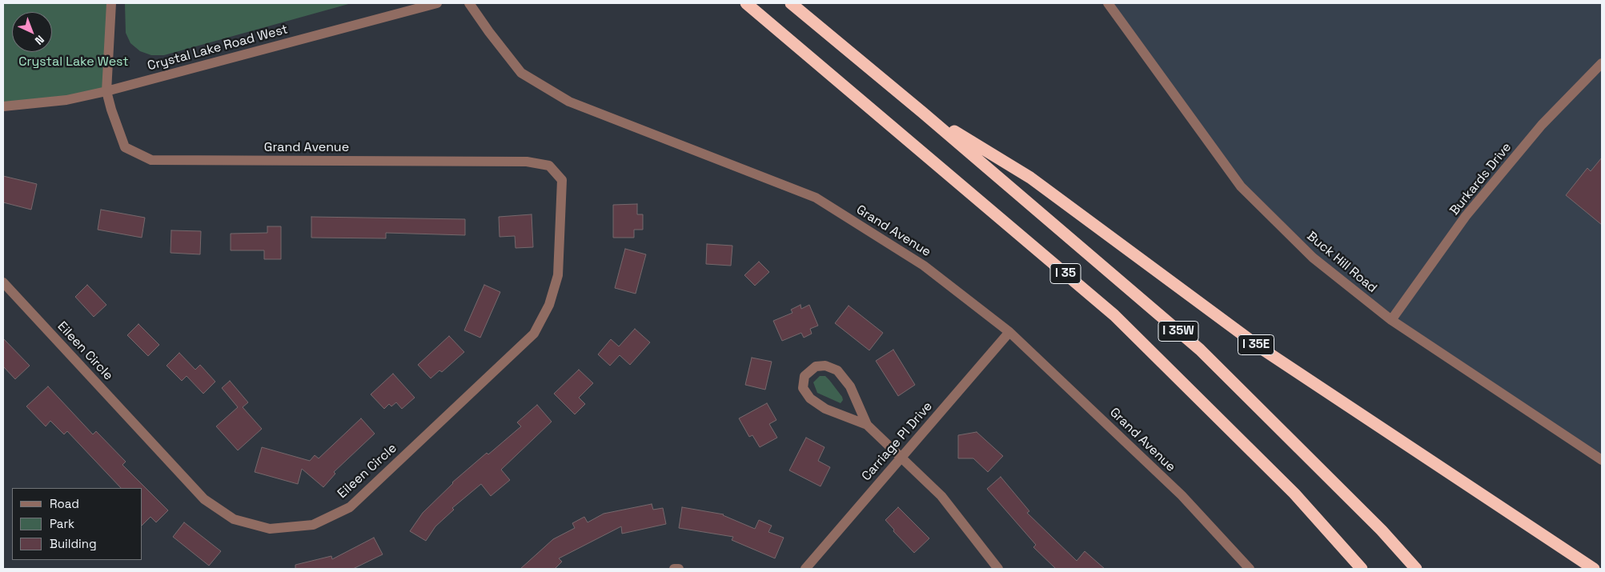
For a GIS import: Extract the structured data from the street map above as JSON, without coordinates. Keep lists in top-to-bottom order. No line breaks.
{"streets":{"highway":["I 35","I 35W","I 35E"],"street":["Crystal Lake Road West","Grand Avenue","Burkards Drive","Buck Hill Road","Eileen Circle","Carriage Pl Drive"]},"crossings":[["Crystal Lake Road West","Grand Avenue"],["Grand Avenue","Eileen Circle"],["Grand Avenue","Carriage Pl Drive"],["Burkards Drive","Buck Hill Road"],["I 35W","I 35E"]],"parks":["Crystal Lake West"],"legend":["Road","Park","Building"],"north":"bottom right"}
